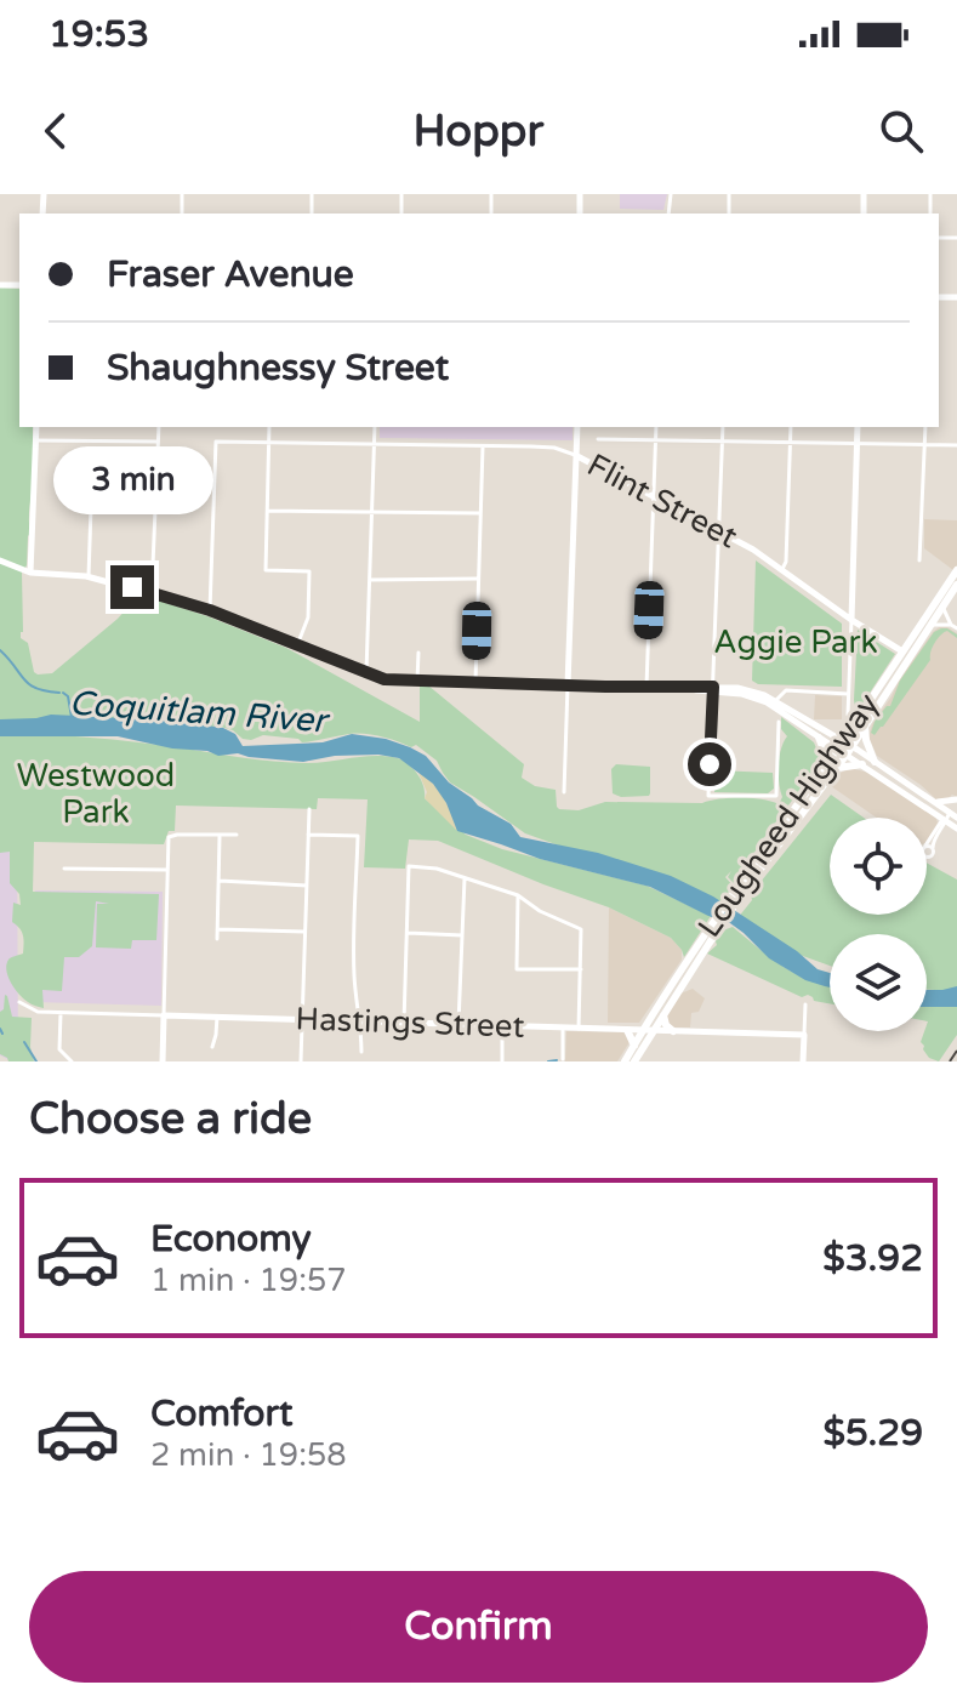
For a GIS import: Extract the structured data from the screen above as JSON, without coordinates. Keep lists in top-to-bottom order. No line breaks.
{"streets":{"main road":["Flint Street","Lougheed Highway","Hastings Street"]},"crossings":[["Flint Street","Lougheed Highway"],["Lougheed Highway","Hastings Street"]],"water":["Coquitlam River"],"parks":["Aggie Park","Westwood Park"],"page":{"status":"19:53","header":"Hoppr","banner":["Fraser Avenue","Shaughnessy Street"],"bubble":"3 min","heading":"Choose a ride","list":[{"name":"Economy","note":"1 min · 19:57","value":"$3.92"},{"name":"Comfort","note":"2 min · 19:58","value":"$5.29"}],"buttons":"Confirm"}}
